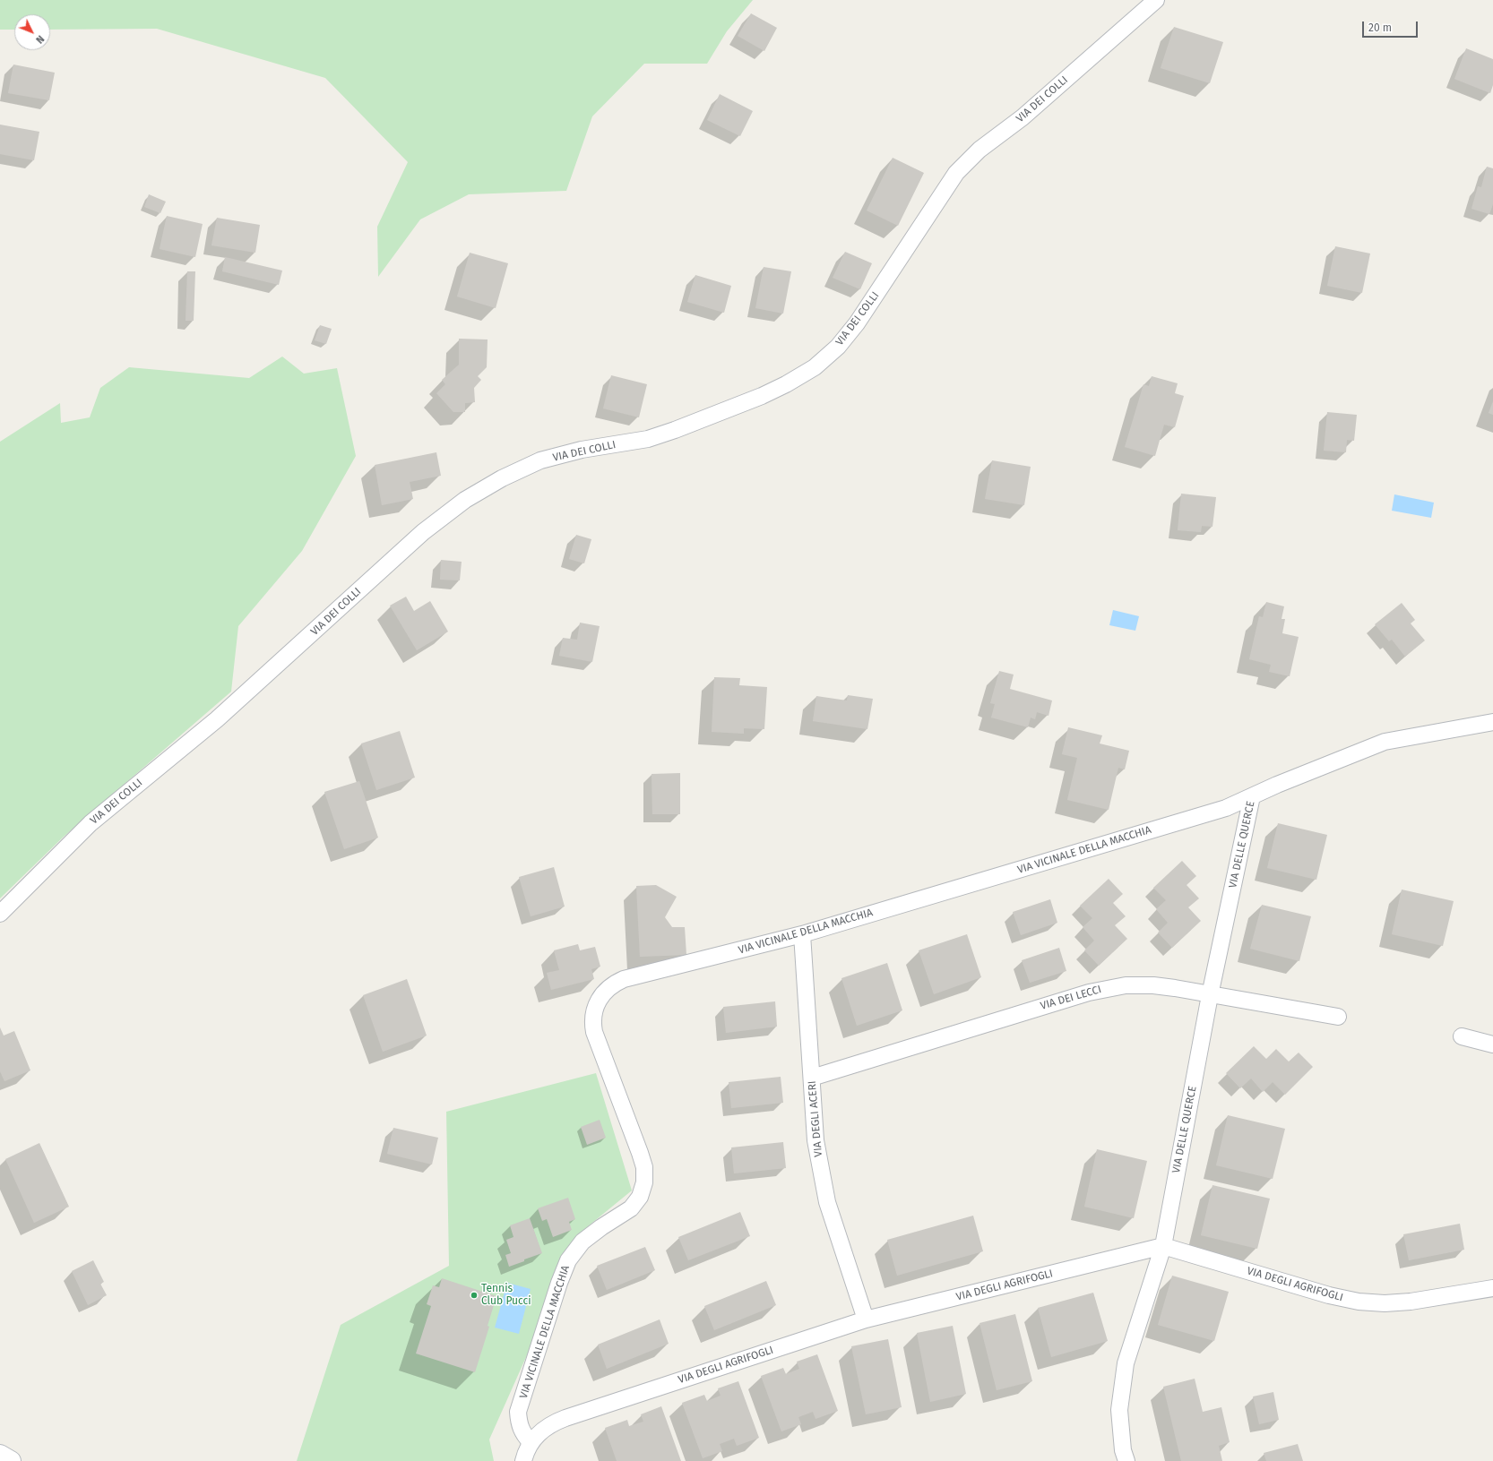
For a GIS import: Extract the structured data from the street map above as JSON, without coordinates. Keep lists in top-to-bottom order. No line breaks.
{"streets":{"street":["VIA DEI COLLI","VIA DELLE QUERCE","VIA VICINALE DELLA MACCHIA","VIA DEI LECCI","VIA DEGLI ACERI","VIA DEGLI AGRIFOGLI"]},"crossings":[["VIA DELLE QUERCE","VIA VICINALE DELLA MACCHIA"],["VIA DELLE QUERCE","VIA DEI LECCI"],["VIA DELLE QUERCE","VIA DEGLI AGRIFOGLI"],["VIA VICINALE DELLA MACCHIA","VIA DEGLI ACERI"],["VIA VICINALE DELLA MACCHIA","VIA DEGLI AGRIFOGLI"],["VIA DEI LECCI","VIA DEGLI ACERI"],["VIA DEGLI ACERI","VIA DEGLI AGRIFOGLI"]],"places":["Tennis Club Pucci"],"scale_bar":"20 m","north":"bottom right"}
